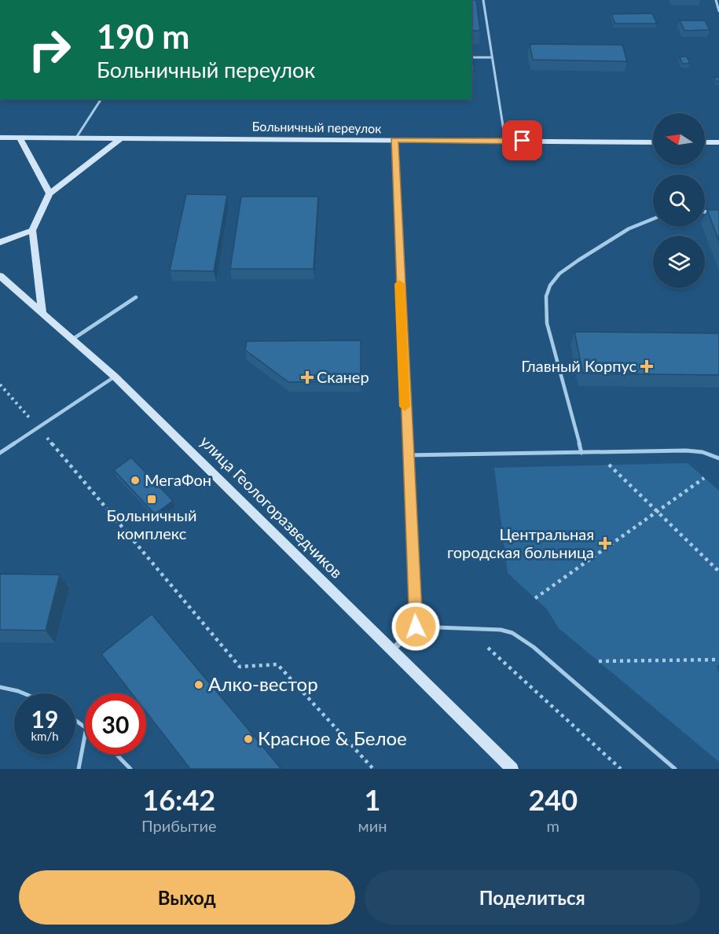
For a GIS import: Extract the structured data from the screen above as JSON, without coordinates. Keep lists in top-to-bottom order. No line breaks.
{"streets":{"street":["Больничный переулок","улица Геологоразведчиков"]},"places":{"health":["Главный Корпус","Сканер","Центральная городская больница"],"other":["МегаФон","Алко-вестор","Красное & Белое"],"transit":["Больничный комплекс"]},"north":"left","page":{"turn":["190 m","Больничный переулок"],"speed":"19 km/h","limit":"30","eta":["16:42","Прибытие","1","мин","240","m"],"buttons":["Выход","Поделиться"]}}
